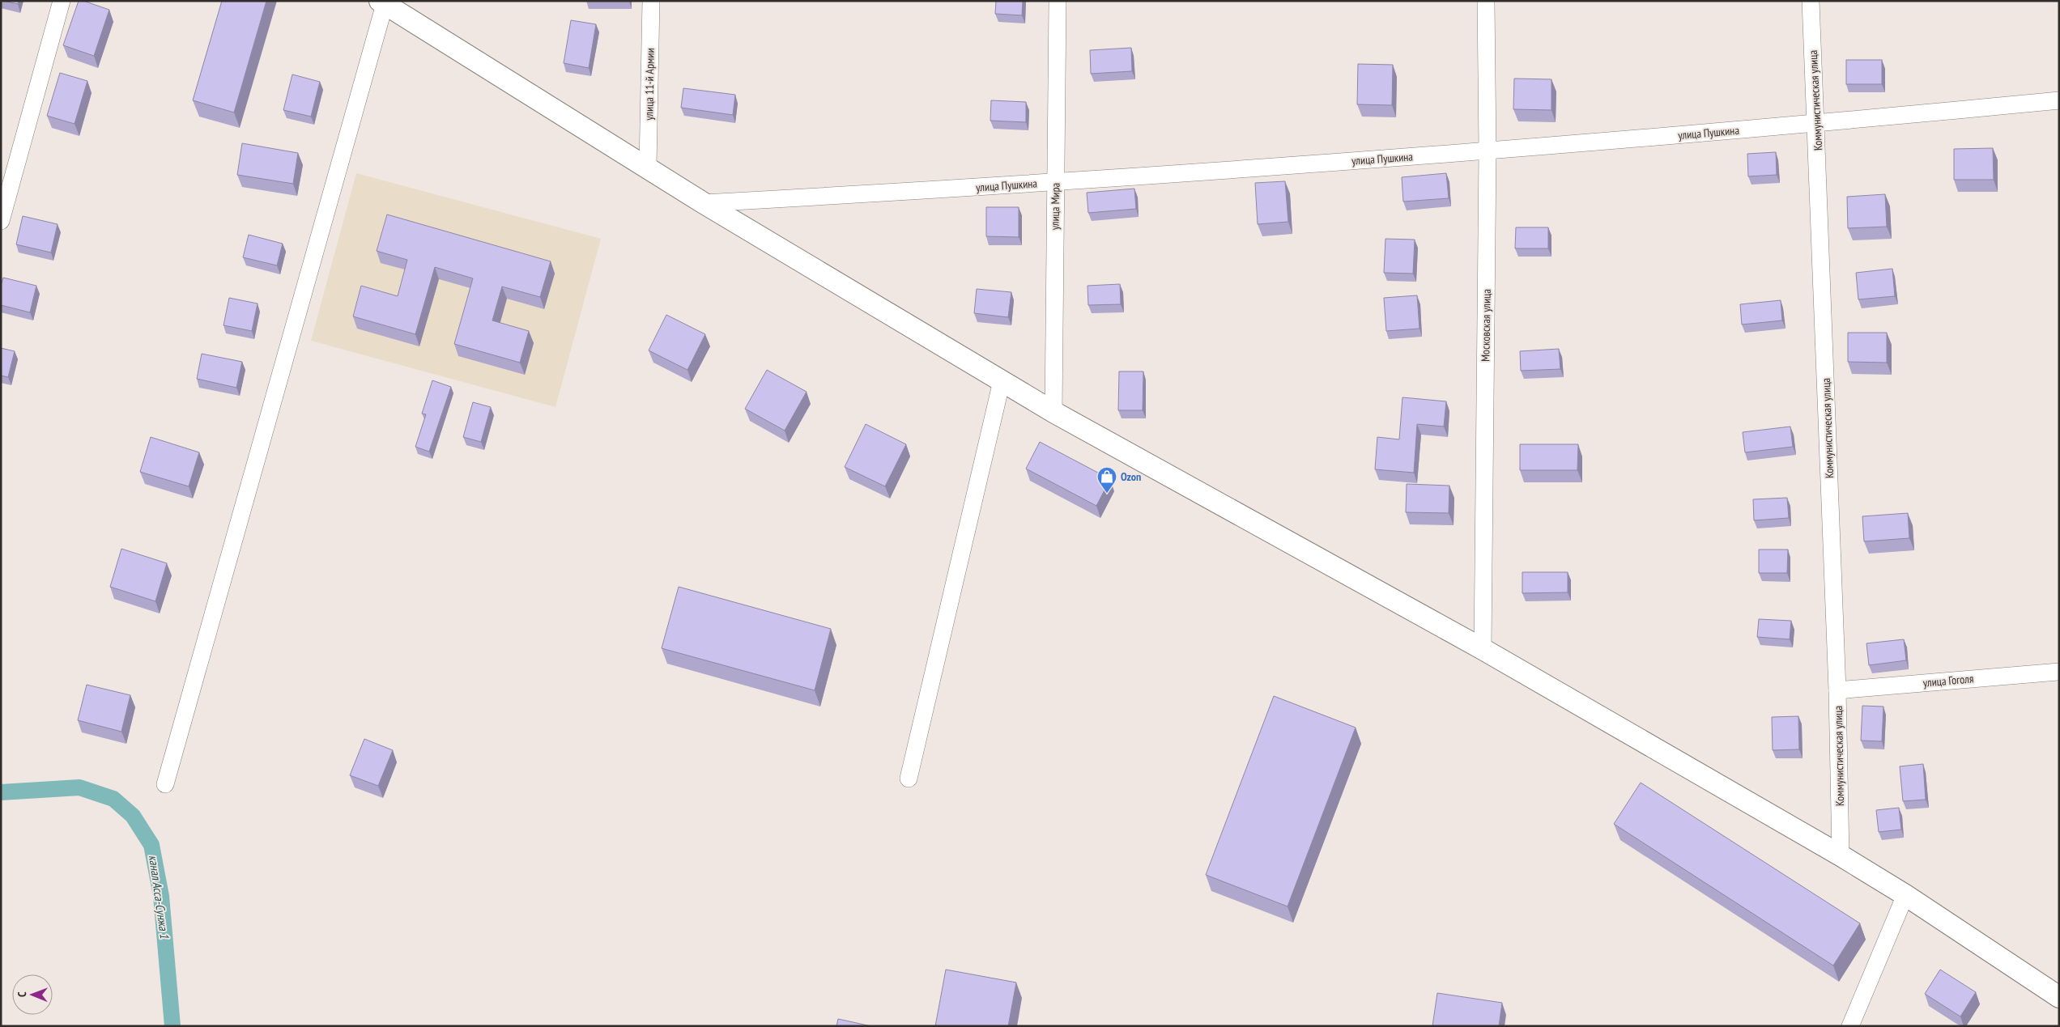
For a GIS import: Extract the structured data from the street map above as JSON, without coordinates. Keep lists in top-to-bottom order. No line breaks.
{"streets":{"street":["улица 11-й Армии","Коммунистическая улица","улица Пушкина","улица Мира","Московская улица","улица Гоголя"]},"crossings":[["Коммунистическая улица","улица Пушкина"],["Коммунистическая улица","улица Гоголя"],["улица Пушкина","улица Мира"],["улица Пушкина","Московская улица"]],"water":["канал Асса-Сунжа 1"],"places":{"shop":["Ozon"]},"north":"left"}
